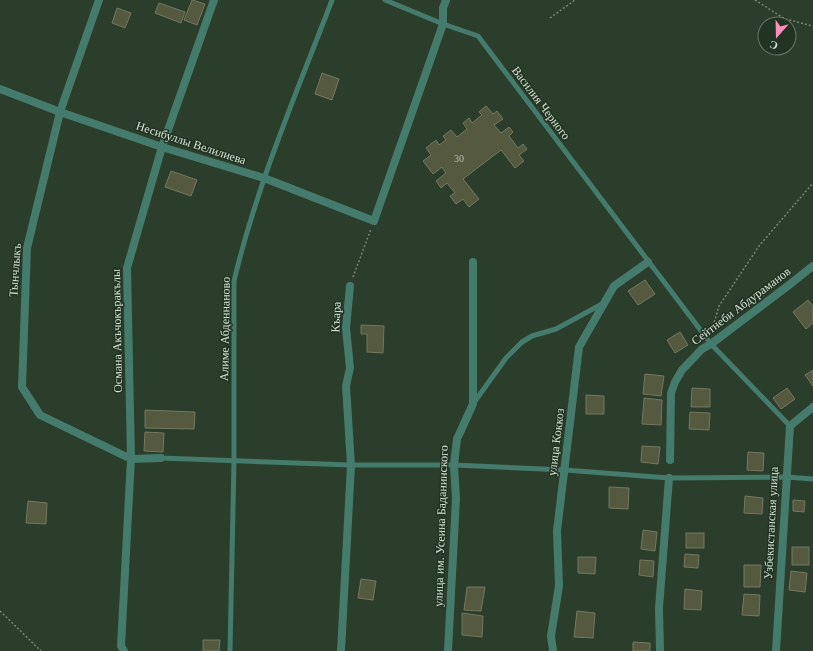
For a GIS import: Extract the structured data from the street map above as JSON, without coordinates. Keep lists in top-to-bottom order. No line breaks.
{"streets":{"street":["Несибуллы Велилиева","Тынчлыкъ","Сейтнеби Абдураманов","Къара","Османа Акъчокъракълы","улица Коккоз","Узбекистанская улица","улица им. Усеина Баданинского"],"lane":["Василия Черного","Алиме Абденнаново"]},"crossings":[["Василия Черного","Сейтнеби Абдураманов"],["Василия Черного","улица Коккоз"],["Василия Черного","Узбекистанская улица"],["Несибуллы Велилиева","Тынчлыкъ"],["Несибуллы Велилиева","Къара"],["Несибуллы Велилиева","Алиме Абденнаново"],["Несибуллы Велилиева","Османа Акъчокъракълы"],["Тынчлыкъ","Османа Акъчокъракълы"]],"house_numbers":["30"],"north":"bottom"}
